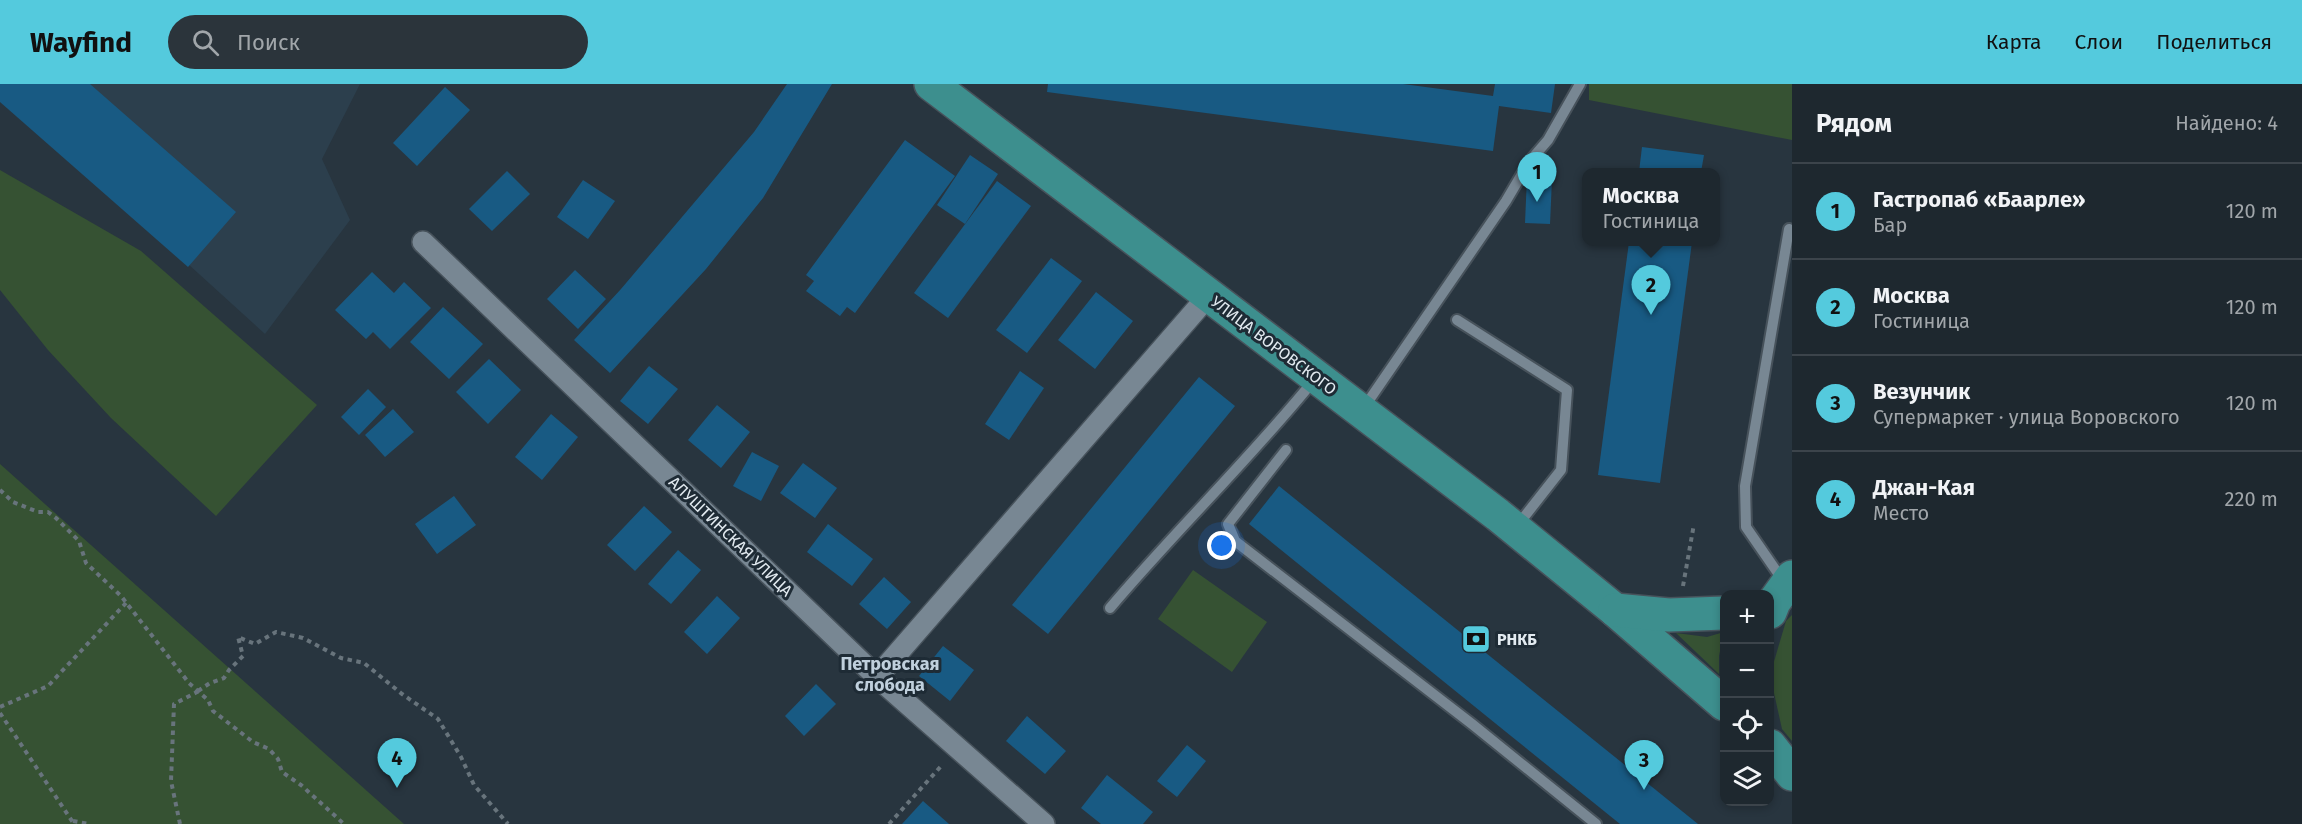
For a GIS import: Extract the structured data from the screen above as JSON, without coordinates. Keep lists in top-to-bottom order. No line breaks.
{"streets":{"main road":["УЛИЦА ВОРОВСКОГО"],"street":["АЛУШТИНСКАЯ УЛИЦА"]},"districts":["Петровская слобода"],"places":{"bank":["РНКБ"]},"page":{"header":"Wayfind","search":"Поиск","nav":["Карта","Слои","Поделиться"],"heading":["Рядом","Найдено: 4"],"pins":["1","2","4","3"],"list":[{"mark":"1","name":"Гастропаб «Баарле»","note":"Бар","value":"120 m"},{"mark":"2","name":"Москва","note":"Гостиница","value":"120 m"},{"mark":"3","name":"Везунчик","note":"Супермаркет · улица Воровского","value":"120 m"},{"mark":"4","name":"Джан-Кая","note":"Место","value":"220 m"}],"popup":["Москва","Гостиница"],"map_buttons":["+","−"]}}
